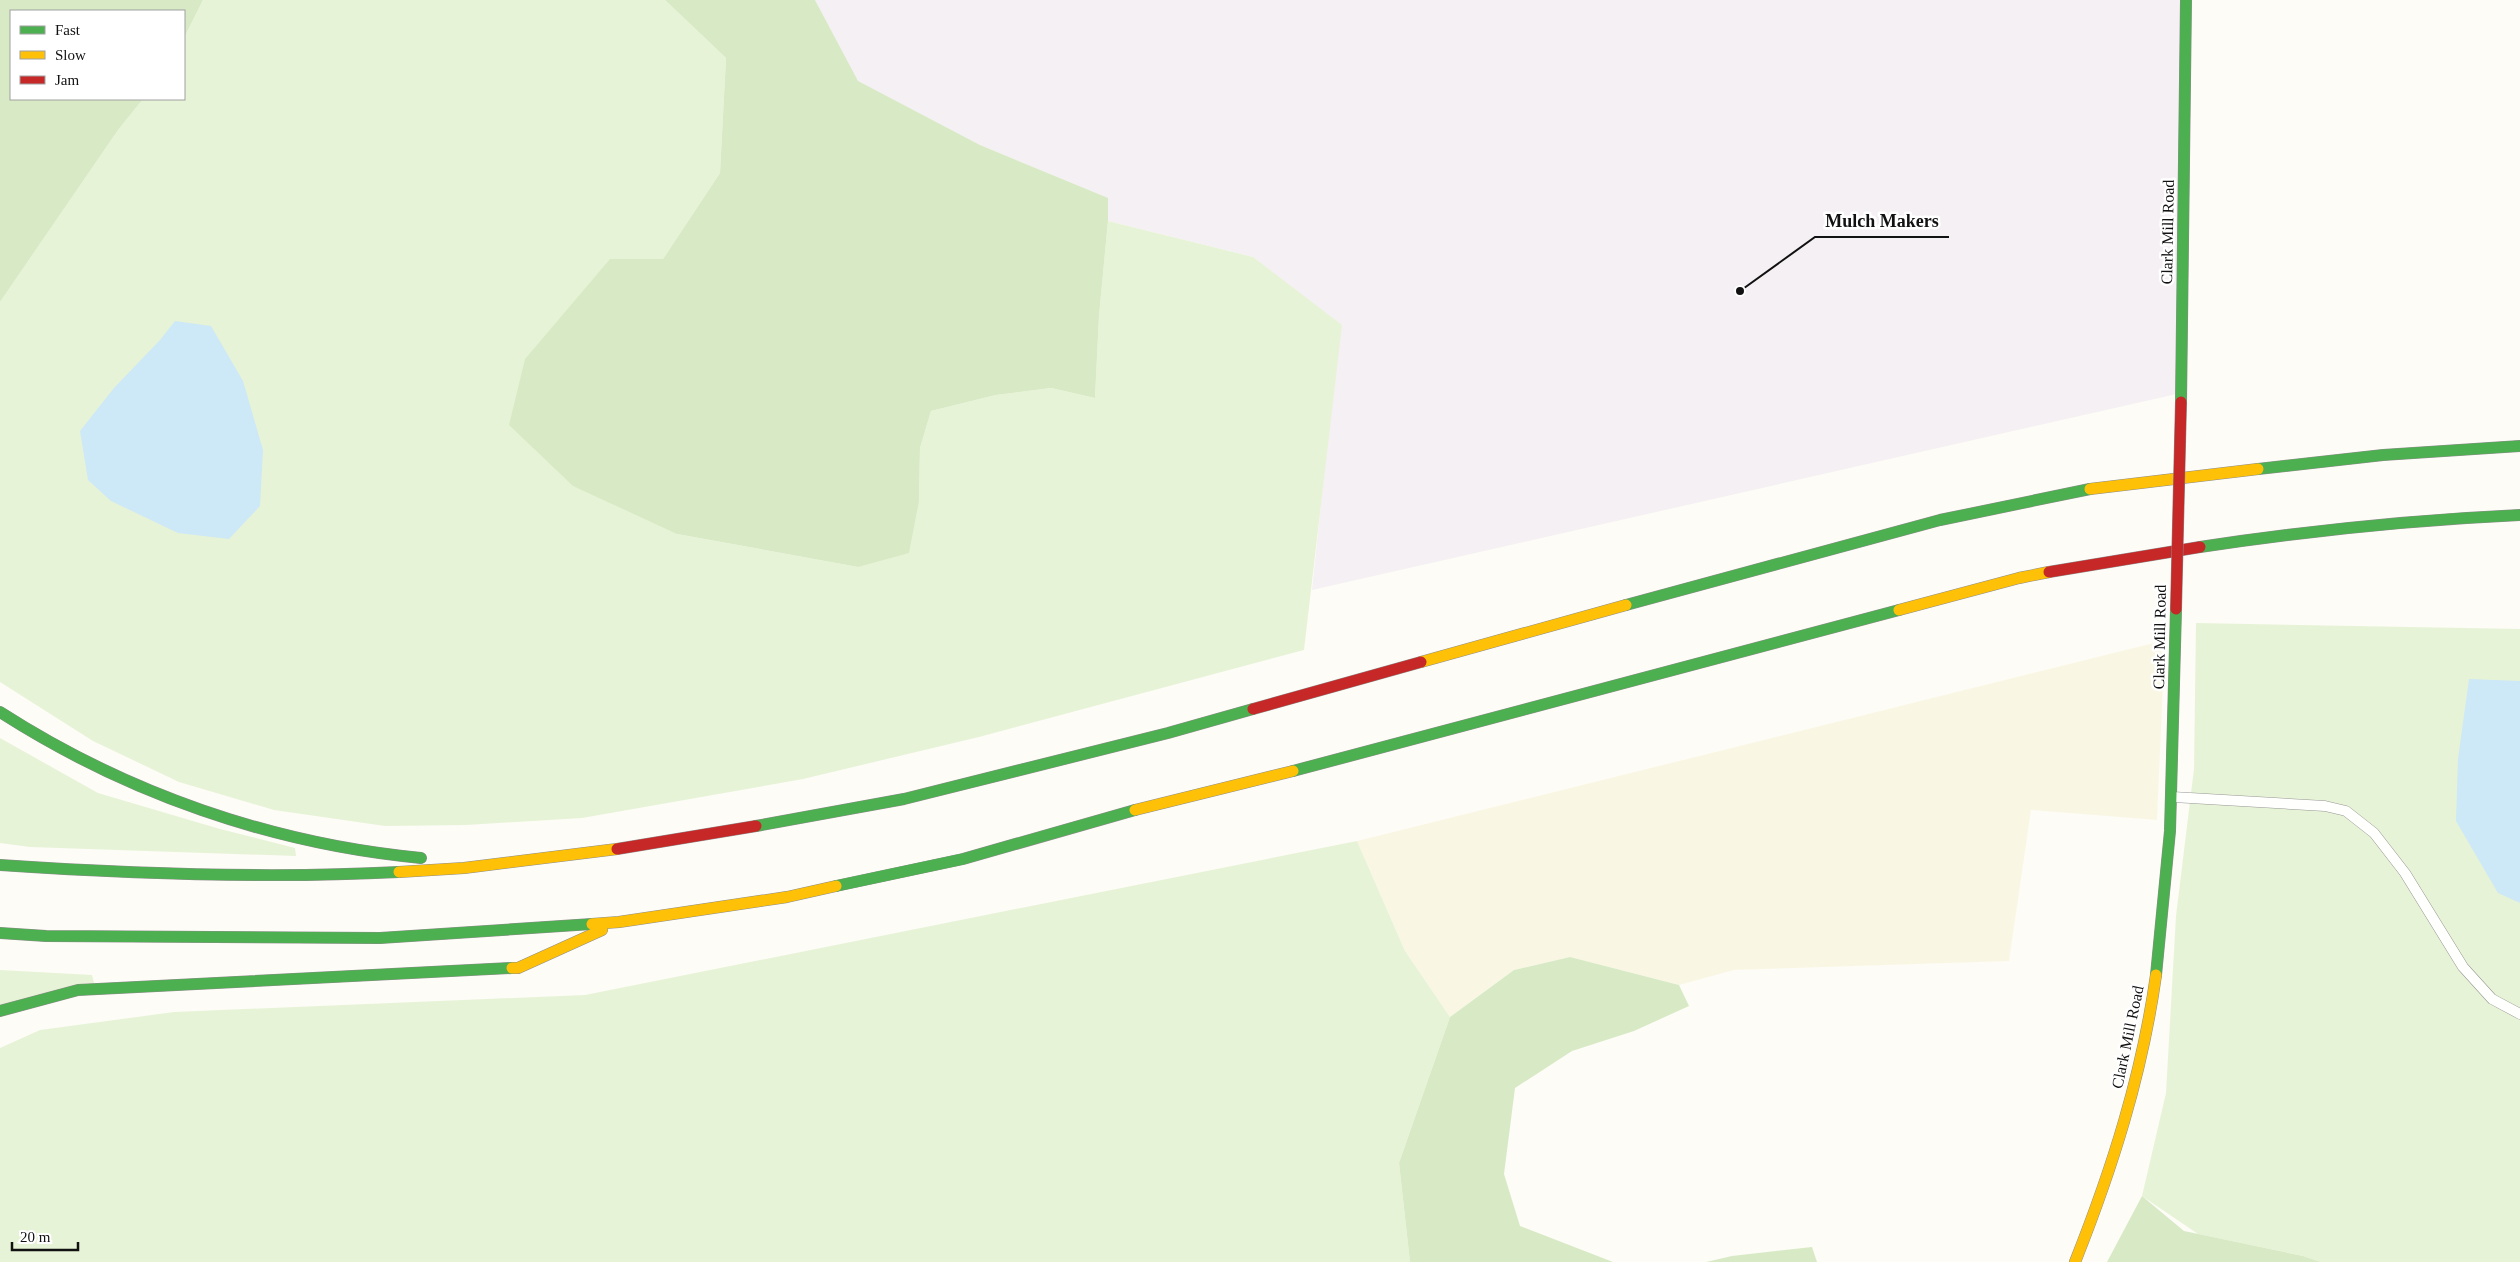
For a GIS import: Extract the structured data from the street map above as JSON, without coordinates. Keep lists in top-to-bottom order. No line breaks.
{"streets":{"main road":["Clark Mill Road"]},"places":["Mulch Makers"],"legend":["Fast","Slow","Jam"],"scale_bar":"20 m"}
